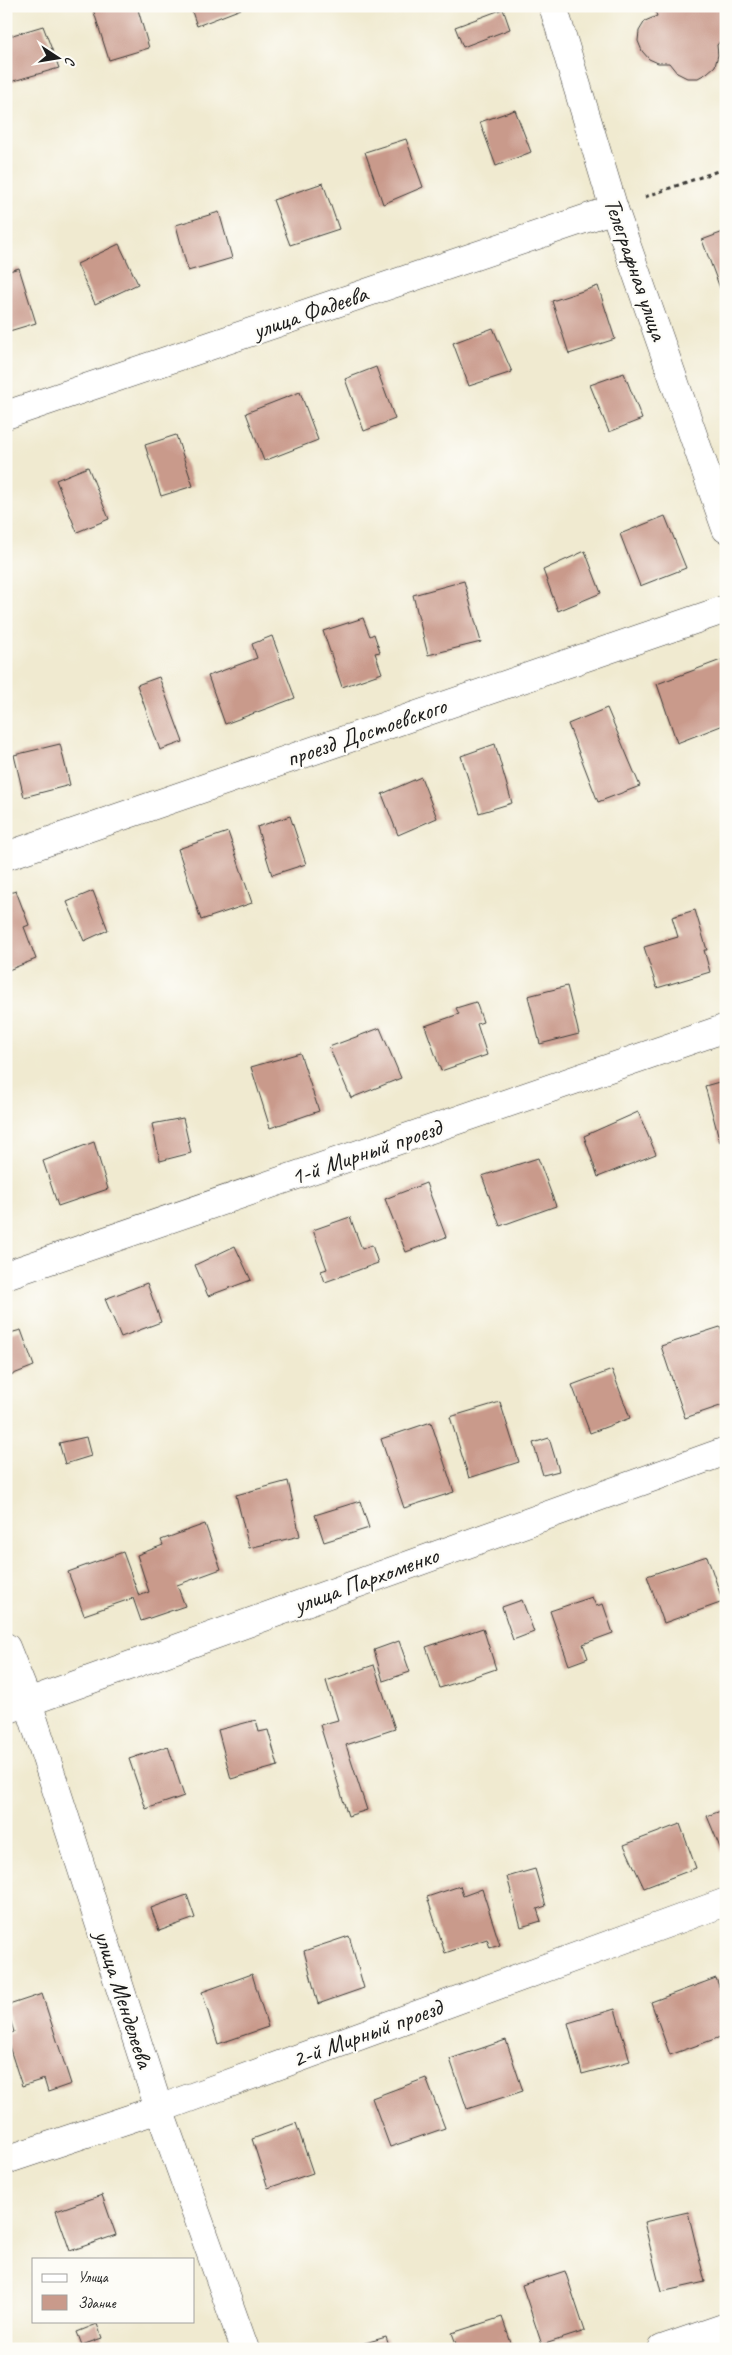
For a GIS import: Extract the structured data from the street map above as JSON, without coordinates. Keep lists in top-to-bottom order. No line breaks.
{"streets":{"street":["Телеграфная улица","улица Фадеева","проезд Достоевского","1-й Мирный проезд","улица Пархоменко","улица Менделеева","2-й Мирный проезд"]},"crossings":[["Телеграфная улица","улица Фадеева"],["улица Пархоменко","улица Менделеева"],["улица Менделеева","2-й Мирный проезд"]],"legend":["Улица","Здание"],"north":"right"}
